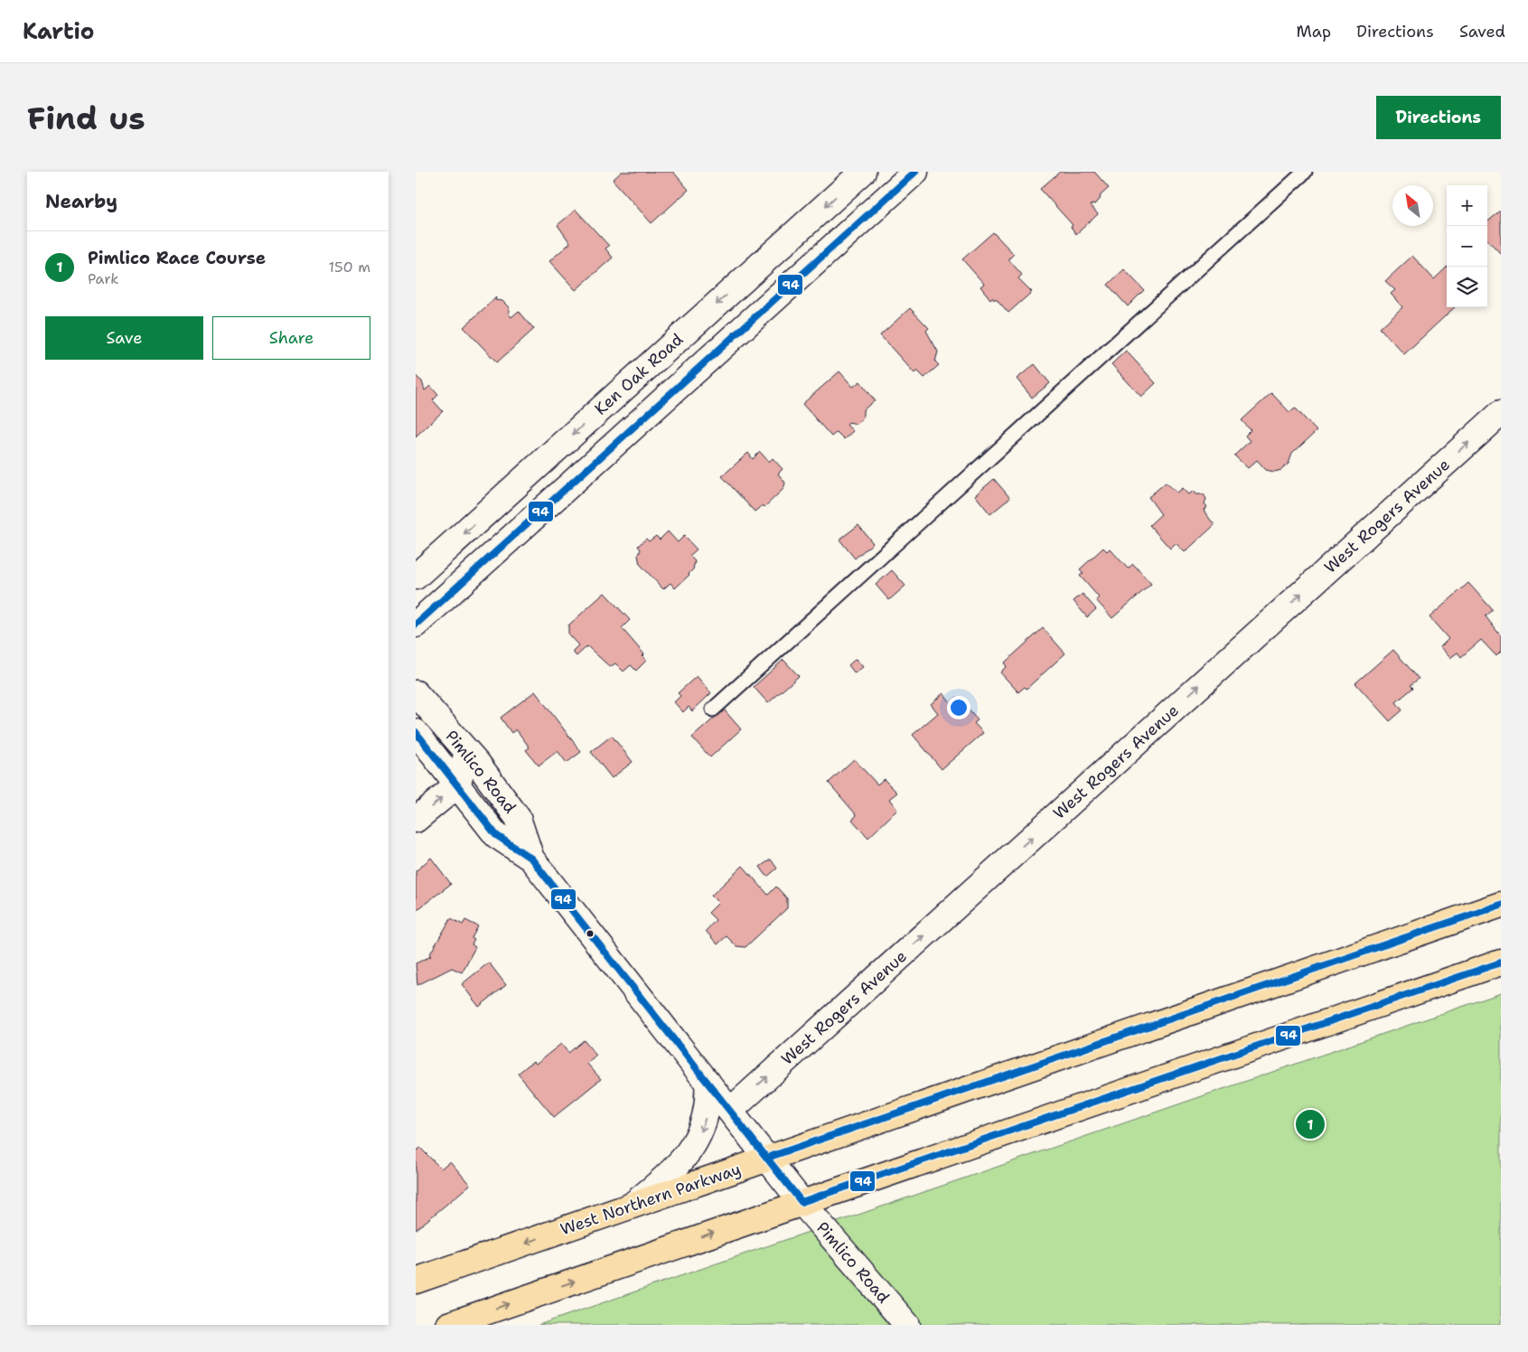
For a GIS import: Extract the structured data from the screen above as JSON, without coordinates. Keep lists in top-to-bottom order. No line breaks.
{"streets":{"main road":["West Northern Parkway"],"street":["Ken Oak Road","West Rogers Avenue","Pimlico Road"]},"crossings":[["West Rogers Avenue","Pimlico Road"],["Pimlico Road","West Northern Parkway"]],"one_way":["West Rogers Avenue"],"lines":["transit line 94"],"north":"top left","page":{"header":"Kartio","nav":["Map","Directions","Saved"],"buttons":["Directions",["Save","Share"]],"title":"Find us","heading":"Nearby","map_buttons":["+","−"],"list":[{"mark":"1","name":"Pimlico Race Course","note":"Park","value":"150 m"}],"pins":"1"}}
